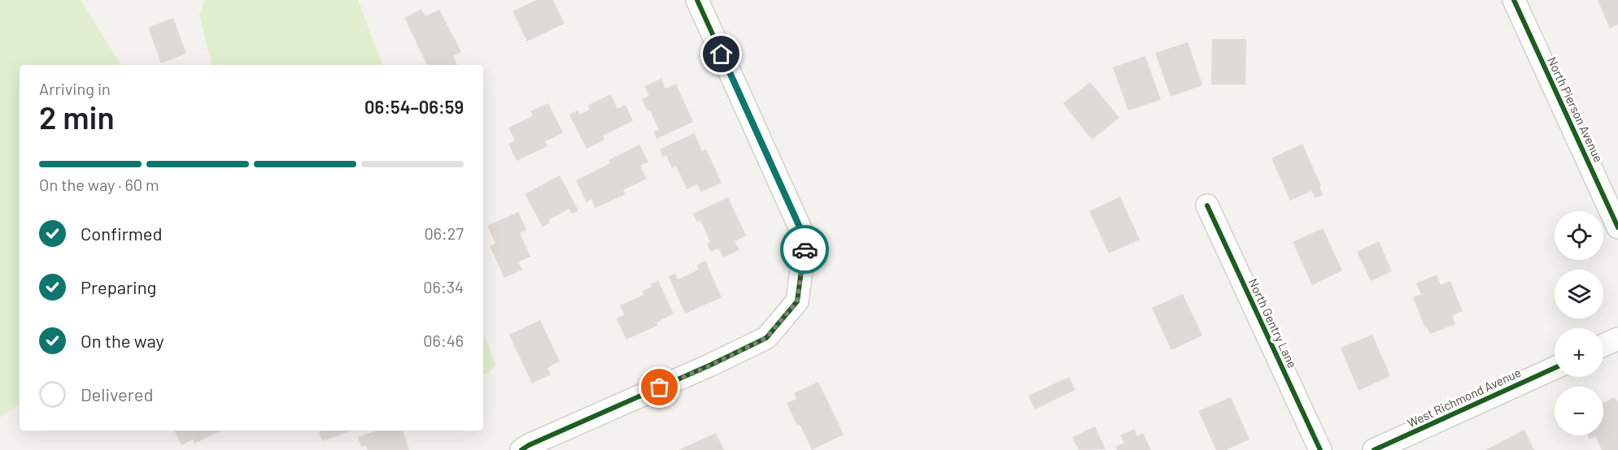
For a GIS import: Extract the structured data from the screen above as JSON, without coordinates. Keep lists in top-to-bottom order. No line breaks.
{"streets":{"street":["North Pierson Avenue","North Gentry Lane","West Richmond Avenue"]},"page":{"heading":["2 min","Arriving in","06:54–06:59"],"bar":"On the way · 60 m","list":[["Confirmed","06:27"],["Preparing","06:34"],["On the way","06:46"],"Delivered"],"map_buttons":["+","−"]}}
